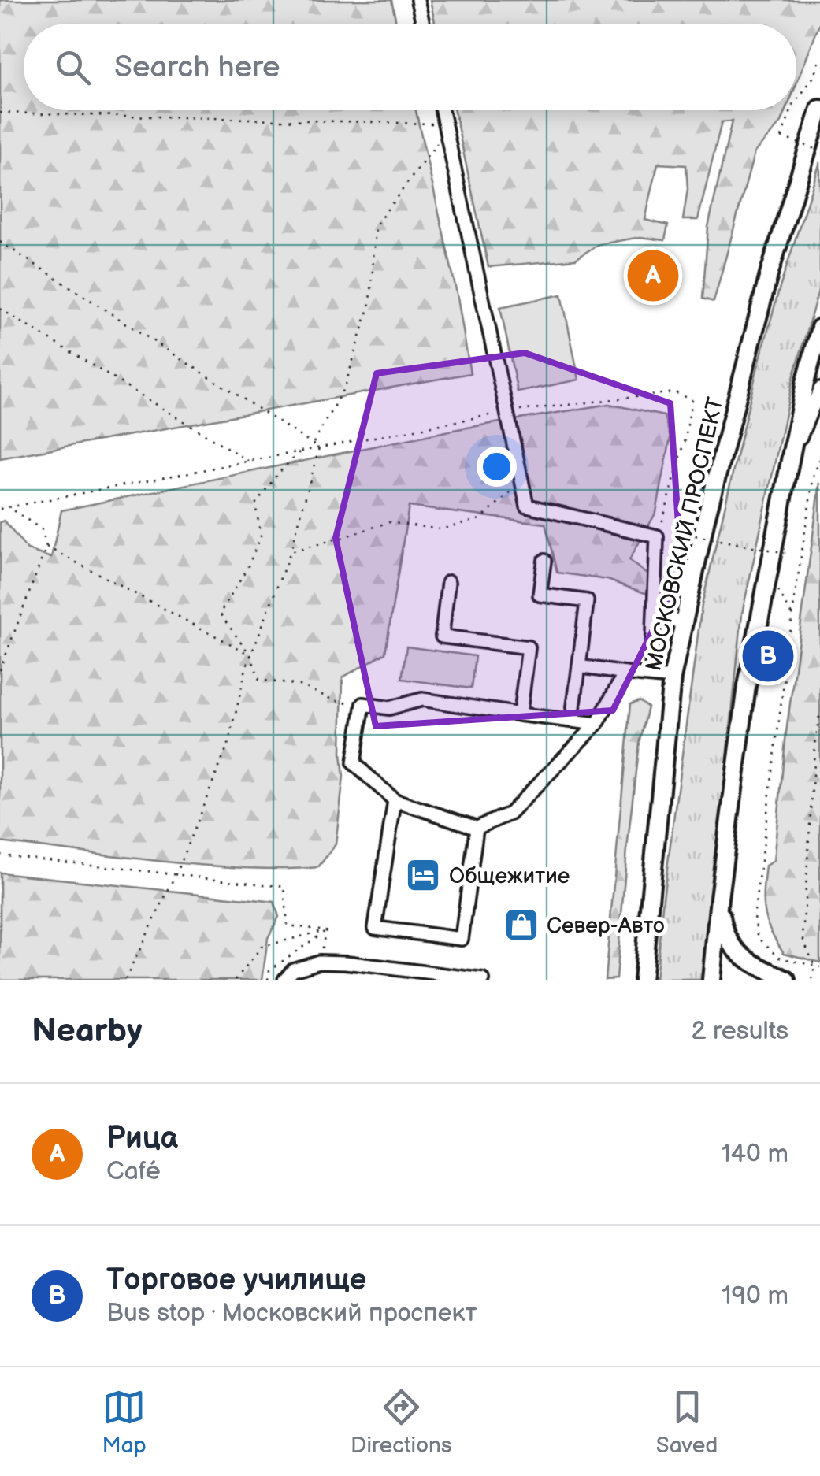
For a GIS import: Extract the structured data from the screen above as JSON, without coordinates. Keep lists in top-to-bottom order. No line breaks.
{"streets":{"main road":["МОСКОВСКИЙ ПРОСПЕКТ"]},"places":{"hotel":["Общежитие"],"shop":["Север-Авто"]},"page":{"search":"Search here","pins":["A","B"],"heading":["Nearby","2 results"],"list":[{"mark":"A","name":"Рица","note":"Café","value":"140 m"},{"mark":"B","name":"Торговое училище","note":"Bus stop · Московский проспект","value":"190 m"}],"nav":["Map","Directions","Saved"]}}
